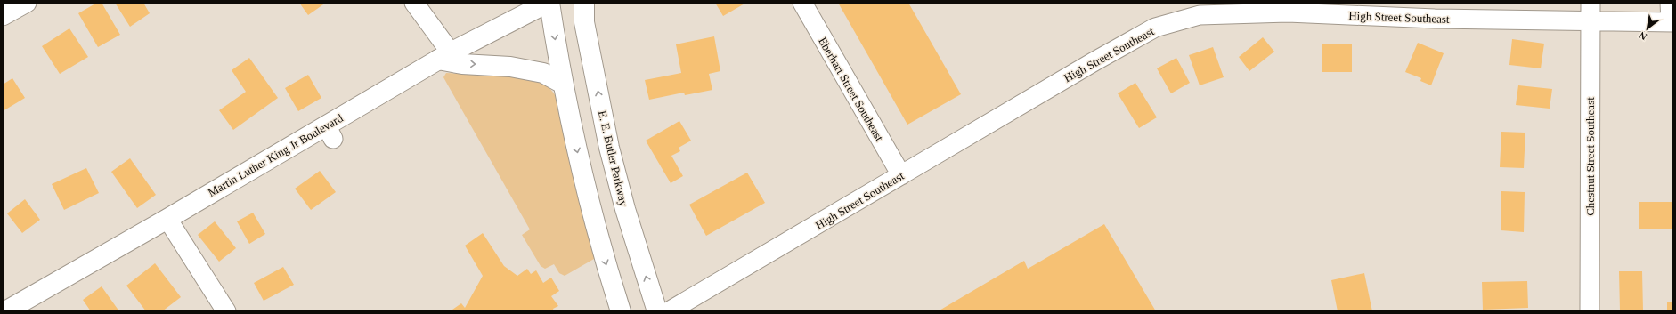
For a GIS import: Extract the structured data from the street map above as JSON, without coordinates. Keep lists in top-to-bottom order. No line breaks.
{"streets":{"main road":["Martin Luther King Jr Boulevard","E. E. Butler Parkway"],"street":["High Street Southeast","Eberhart Street Southeast","Chestnut Street Southeast"]},"crossings":[["High Street Southeast","Eberhart Street Southeast"],["High Street Southeast","Chestnut Street Southeast"]],"north":"bottom left"}
